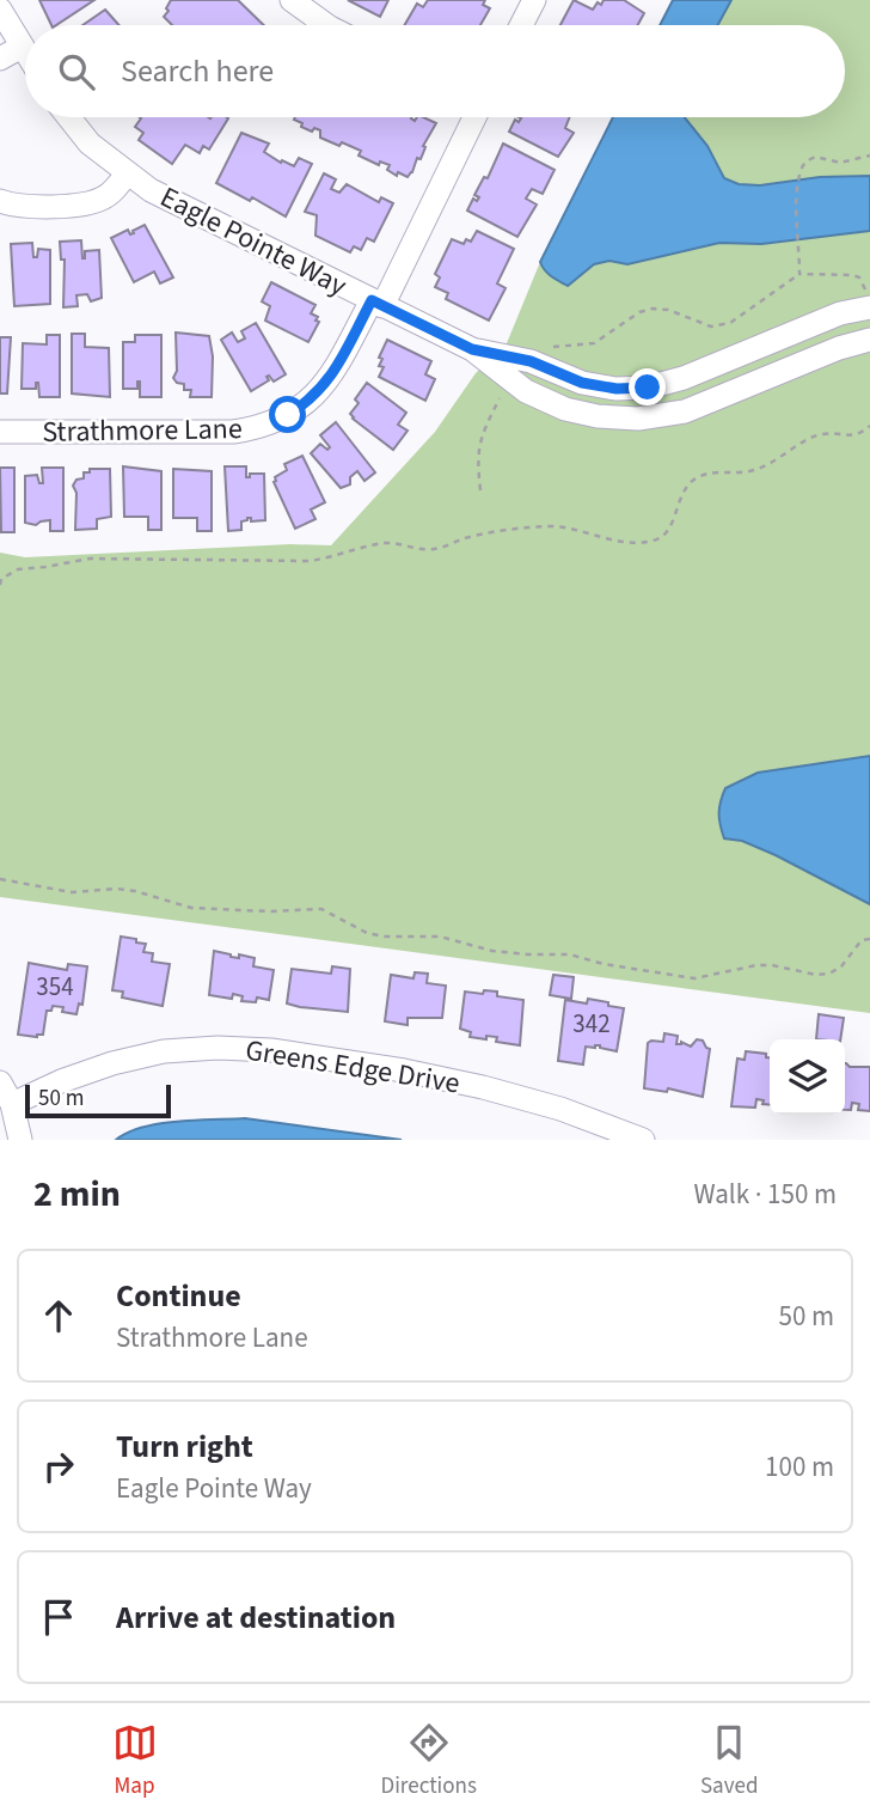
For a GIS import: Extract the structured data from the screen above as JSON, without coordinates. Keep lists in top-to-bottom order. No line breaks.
{"streets":{"street":["Eagle Pointe Way","Strathmore Lane","Greens Edge Drive"]},"crossings":[["Eagle Pointe Way","Strathmore Lane"]],"house_numbers":["354","342"],"scale_bar":"50 m","page":{"search":"Search here","scale":"50 m","heading":["2 min","Walk · 150 m"],"list":[["Continue","Strathmore Lane","50 m"],["Turn right","Eagle Pointe Way","100 m"],"Arrive at destination"],"nav":["Map","Directions","Saved"]}}
